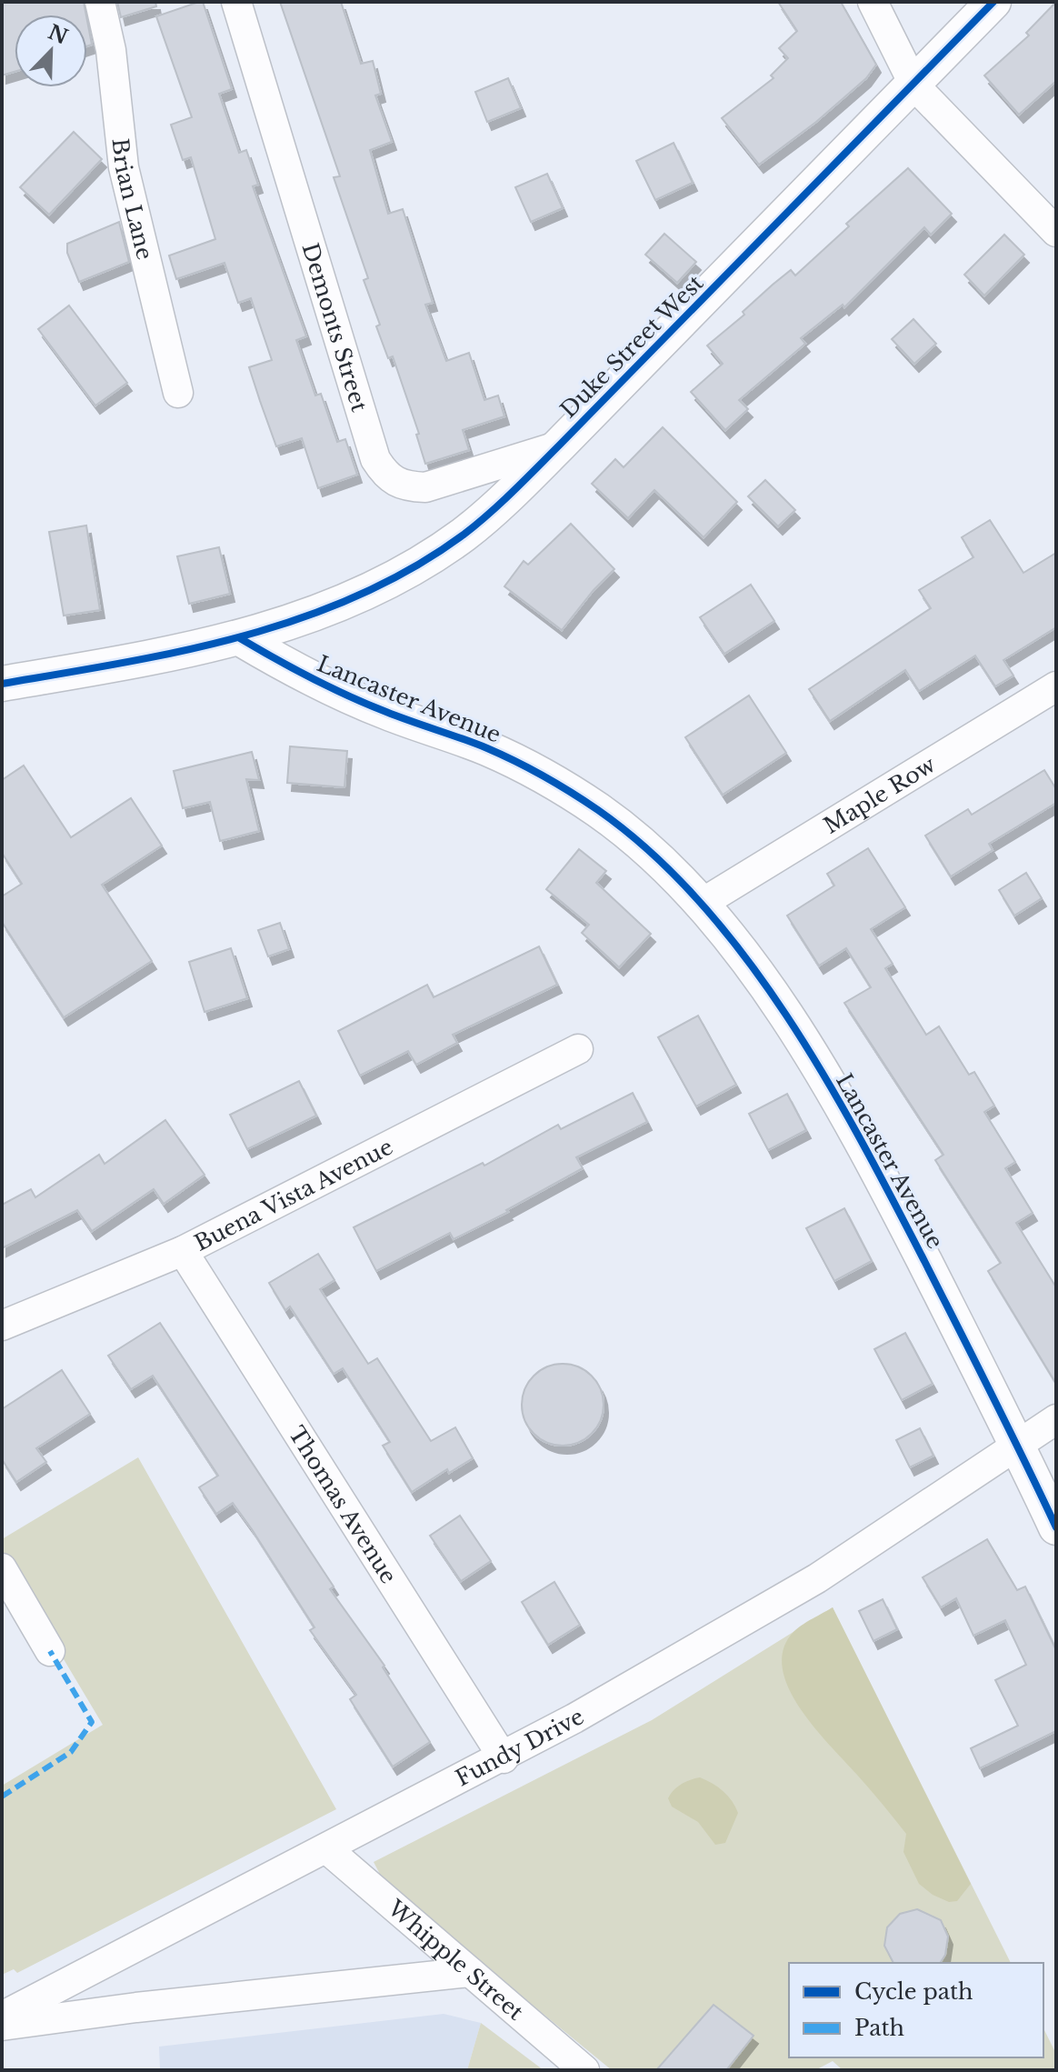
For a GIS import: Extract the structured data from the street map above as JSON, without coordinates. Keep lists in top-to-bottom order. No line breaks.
{"streets":{"street":["Brian Lane","Demonts Street","Duke Street West","Lancaster Avenue","Maple Row","Buena Vista Avenue","Thomas Avenue","Fundy Drive","Whipple Street"]},"crossings":[["Demonts Street","Duke Street West"],["Duke Street West","Lancaster Avenue"],["Lancaster Avenue","Maple Row"],["Lancaster Avenue","Fundy Drive"],["Buena Vista Avenue","Thomas Avenue"],["Thomas Avenue","Fundy Drive"],["Fundy Drive","Whipple Street"]],"legend":["Cycle path","Path"],"north":"top right"}
